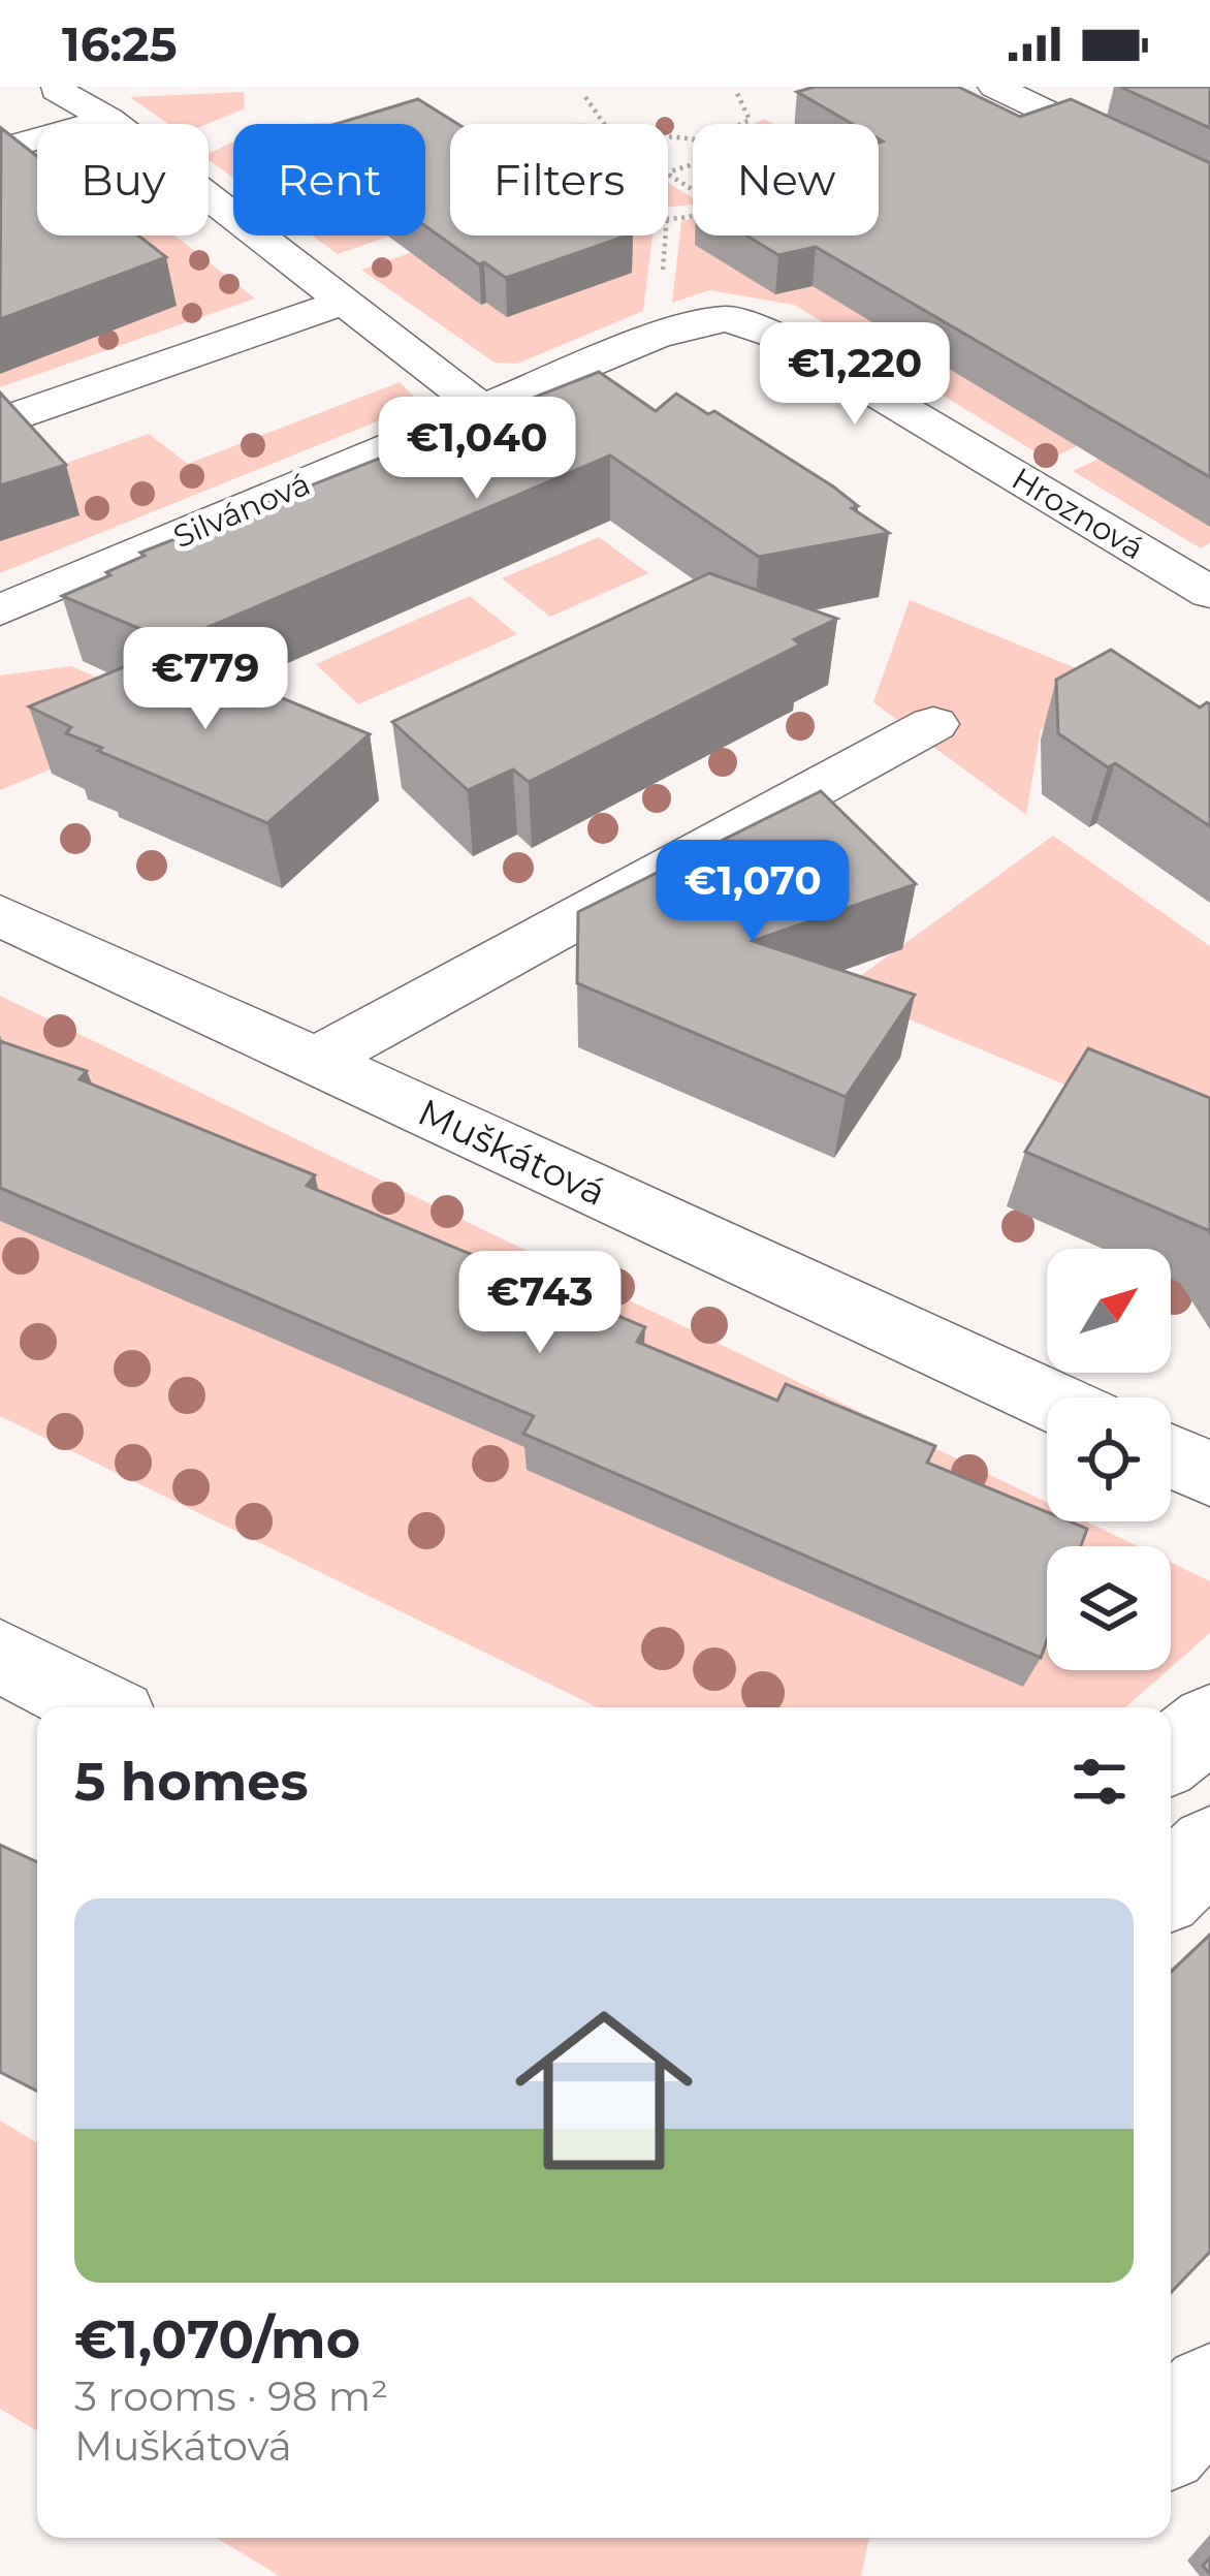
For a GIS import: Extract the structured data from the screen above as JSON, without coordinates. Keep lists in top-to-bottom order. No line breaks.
{"streets":{"street":["Silvánová","Hroznová","Muškátová"]},"crossings":[["Silvánová","Hroznová"]],"north":"top right","page":{"status":"16:25","chip":["Buy","Rent","Filters","New"],"price":["€1,220","€1,040","€779","€1,070","€743"],"heading":"5 homes","list":[{"name":"€1,070/mo","note":"3 rooms · 98 m² · Muškátová"}]}}
